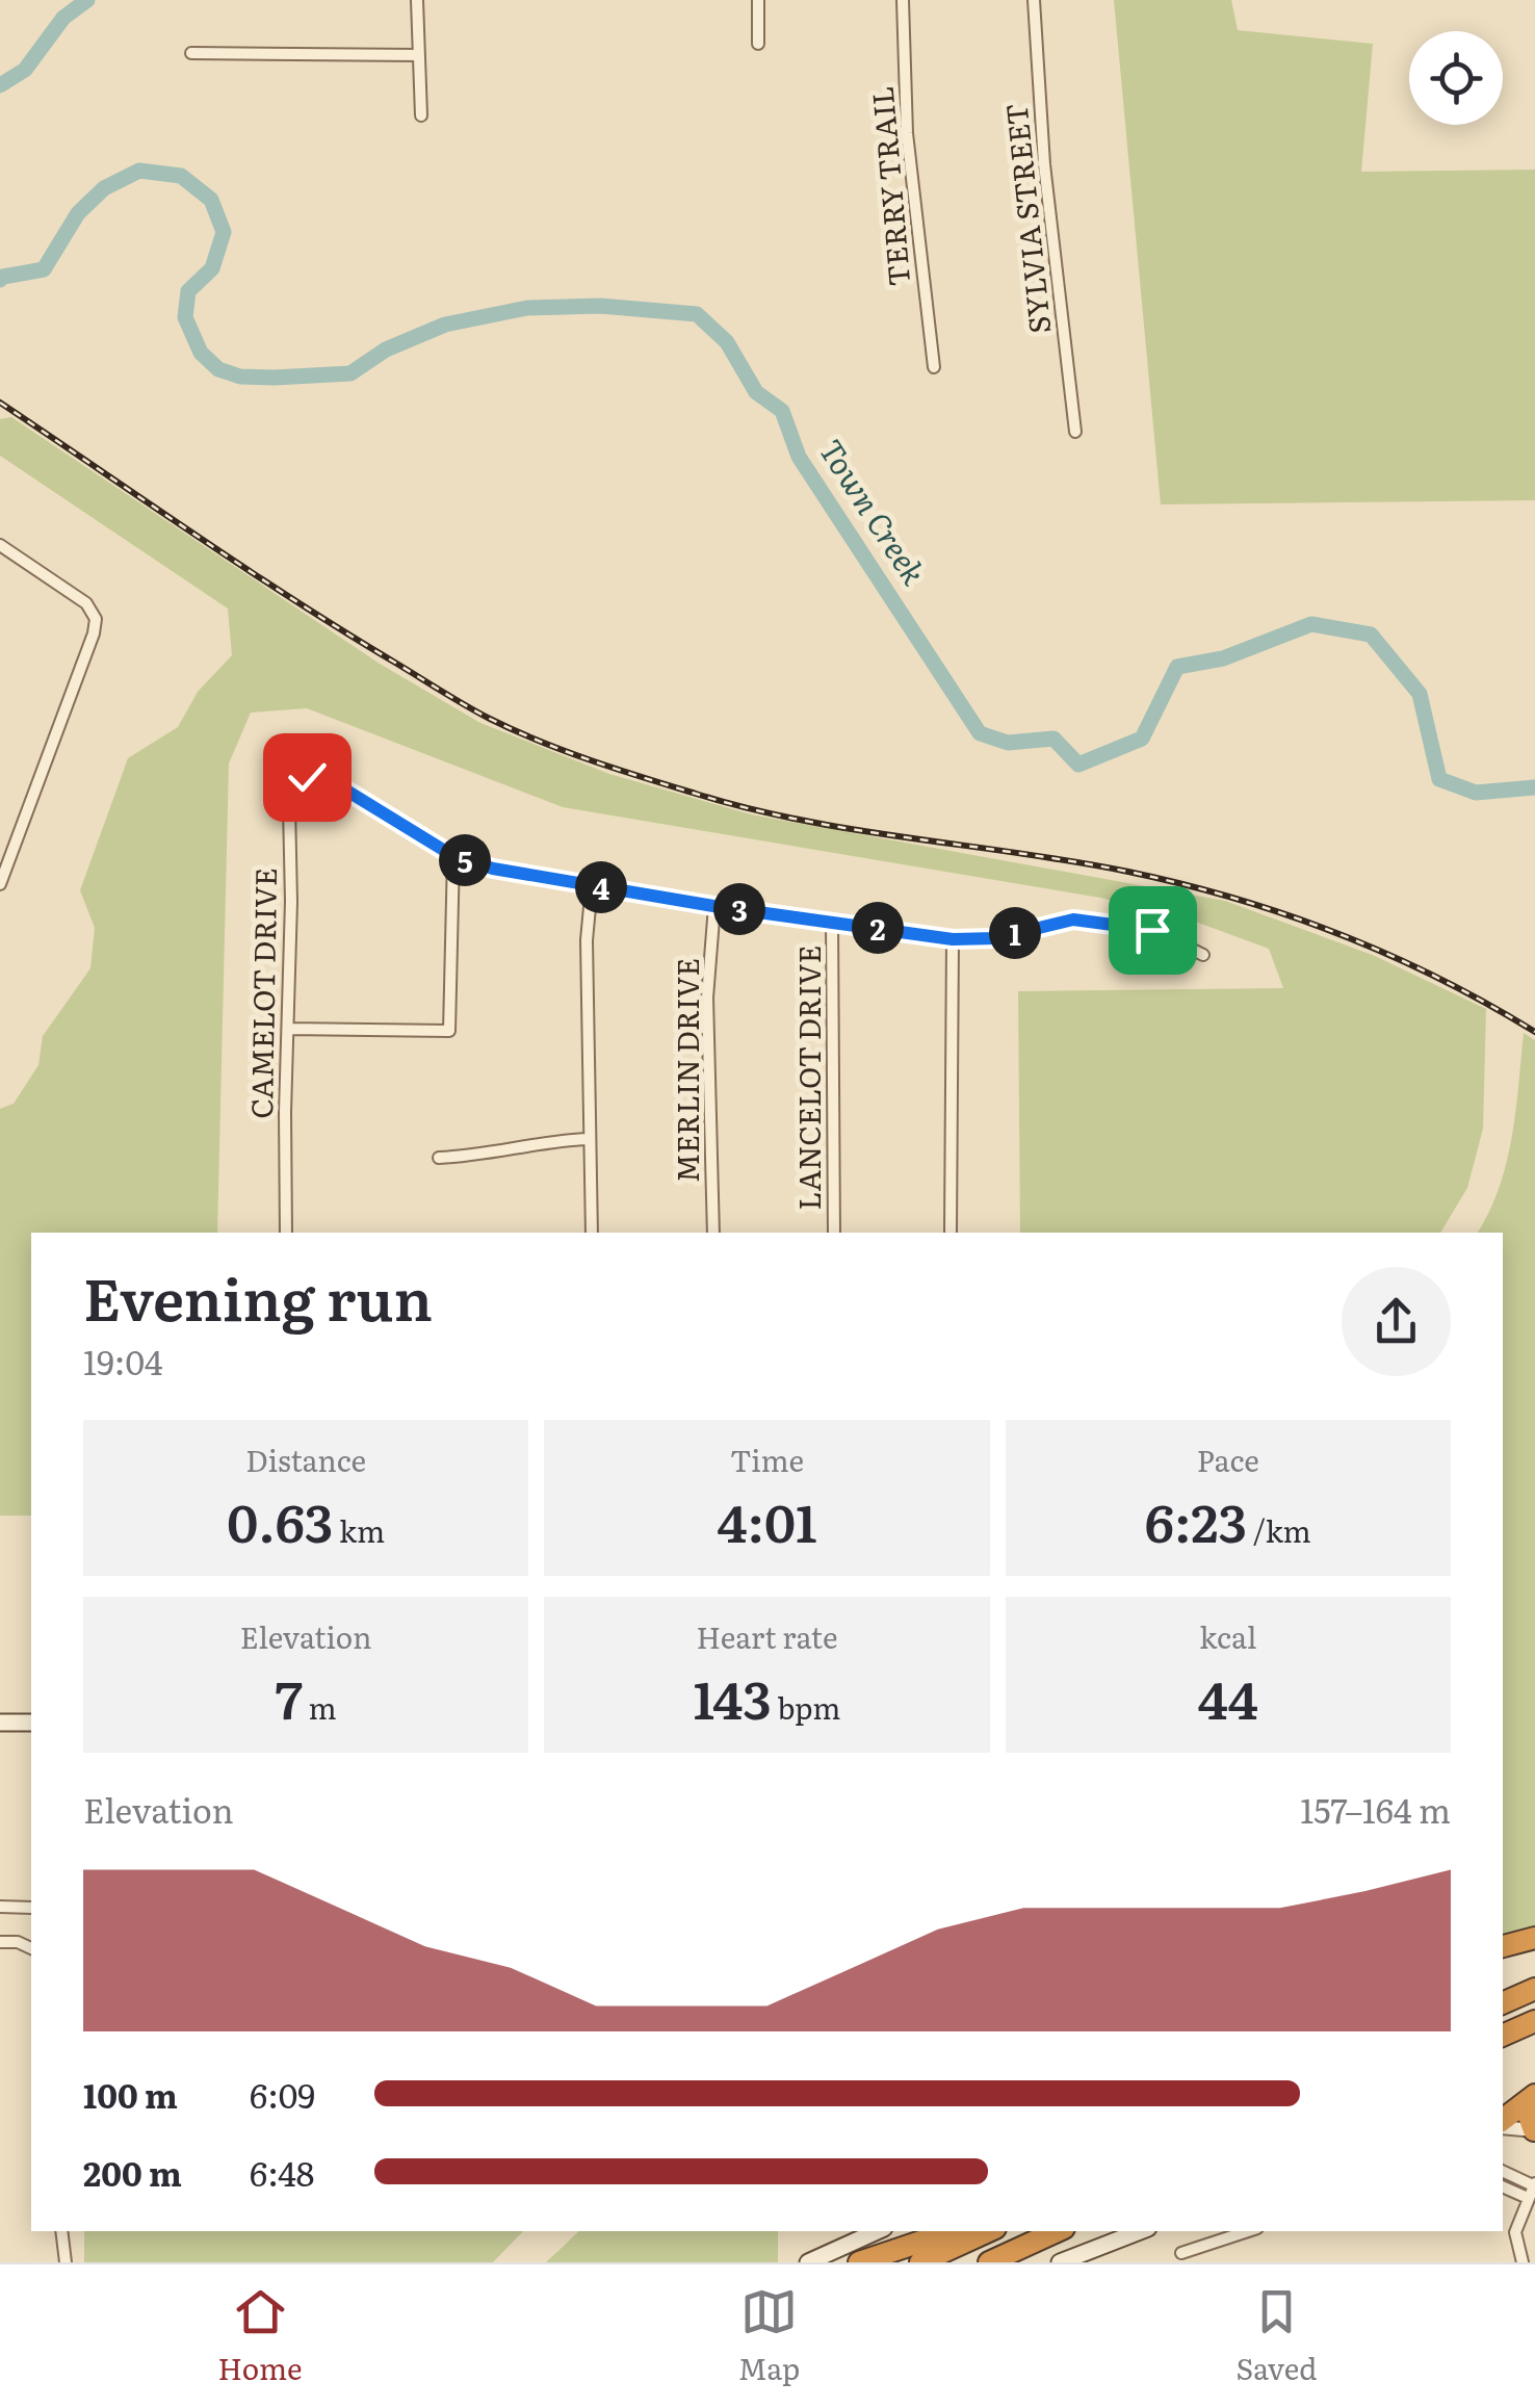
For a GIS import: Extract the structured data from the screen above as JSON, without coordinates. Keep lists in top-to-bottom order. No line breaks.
{"streets":{"street":["TERRY TRAIL","SYLVIA STREET","CAMELOT DRIVE","MERLIN DRIVE","LANCELOT DRIVE"]},"water":["Town Creek"],"page":{"pins":["5","4","3","2","1"],"heading":["Evening run","19:04"],"stats":[["Distance","0.63 km"],["Time","4:01"],["Pace","6:23 /km"],["Elevation","7 m"],["Heart rate","143 bpm"],["kcal","44"]],"chart":["Elevation","157–164 m"],"list":[{"name":"100 m","note":"6:09"},{"name":"200 m","note":"6:48"}],"tabs":["Home","Map","Saved"]}}
